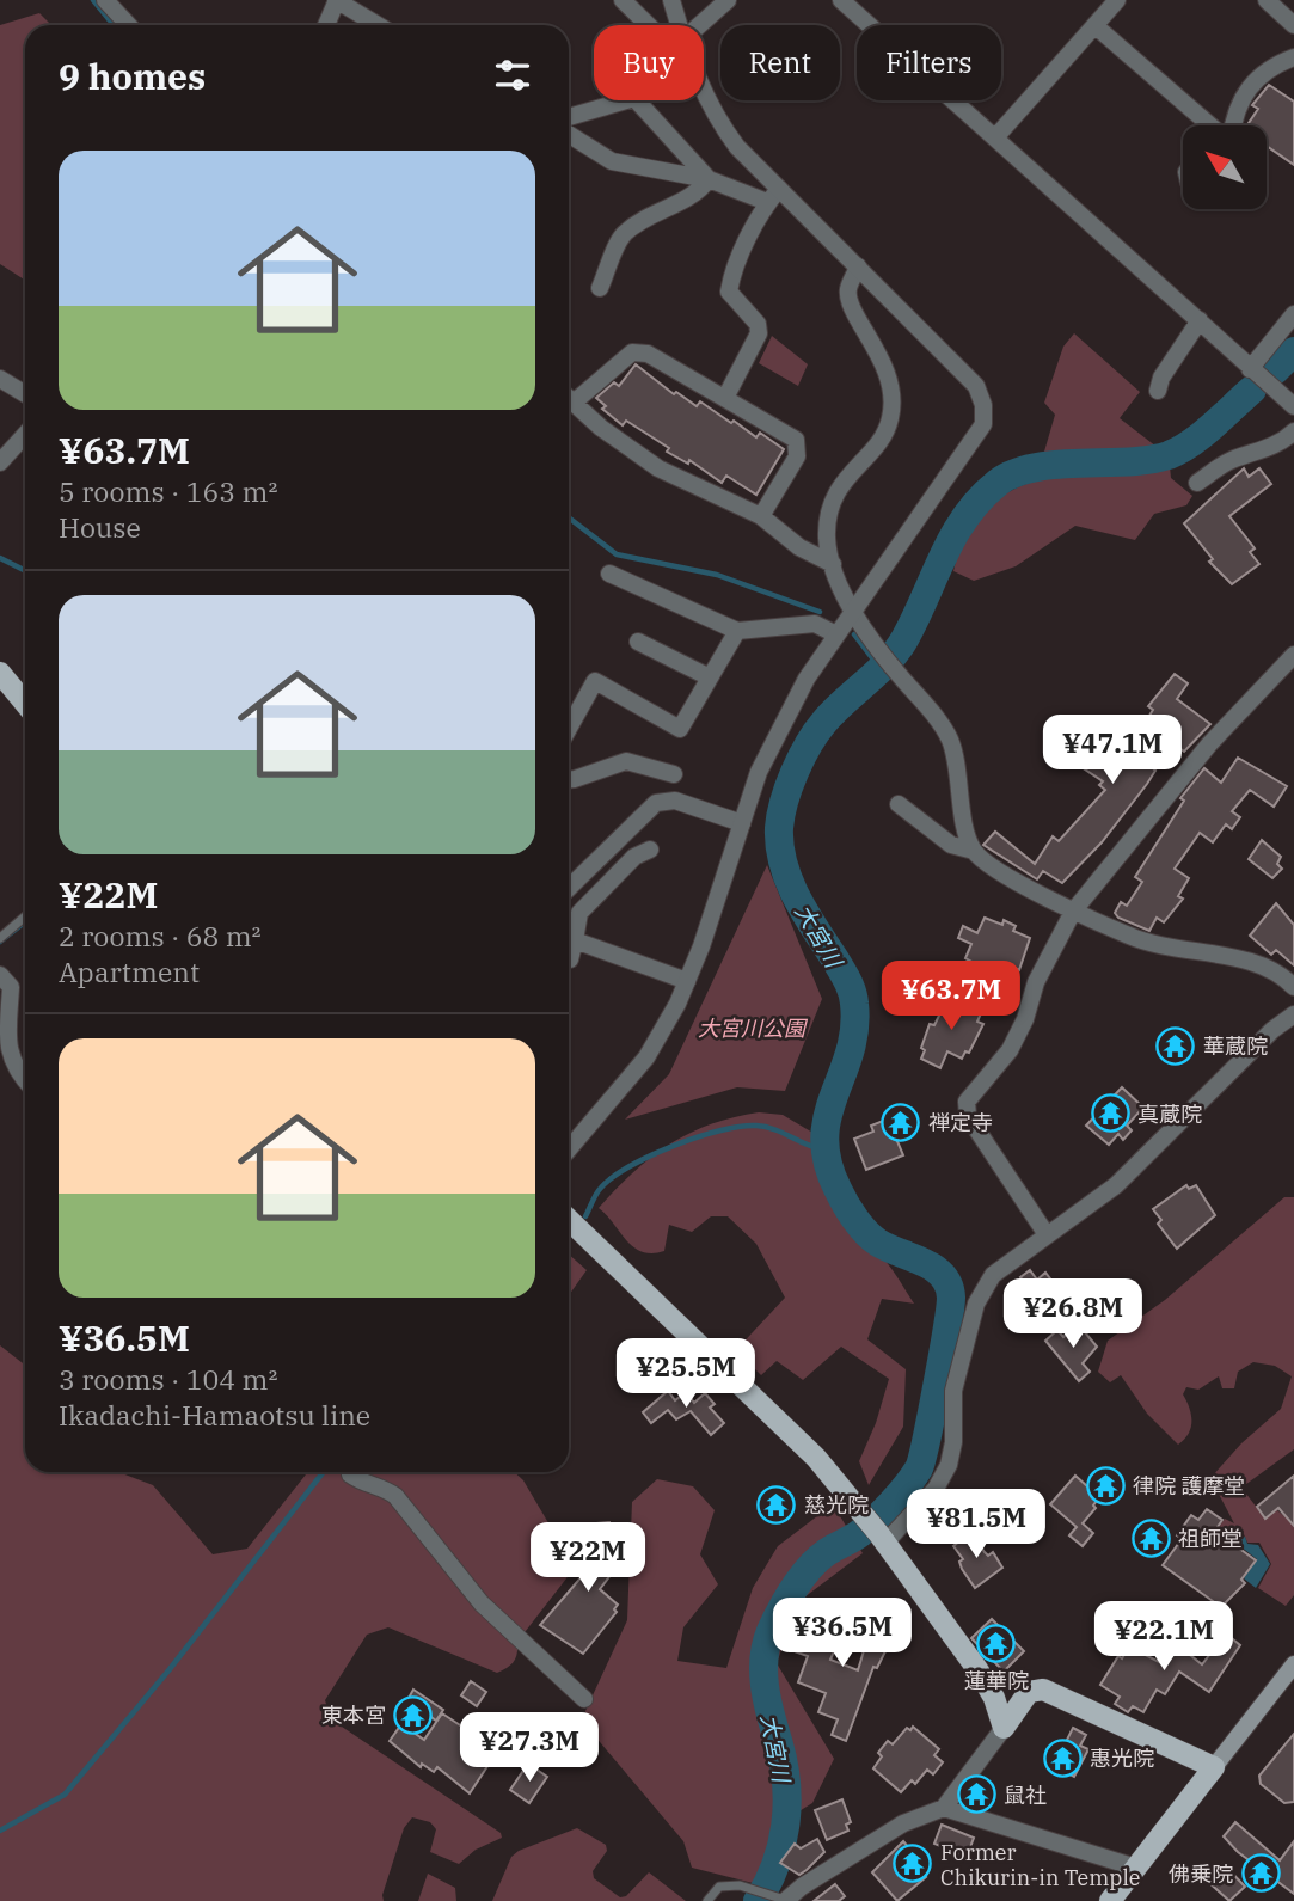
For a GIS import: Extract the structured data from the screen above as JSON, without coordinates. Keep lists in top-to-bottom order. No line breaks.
{"water":["大宮川"],"parks":["大宮川公園"],"places":{"temple":["華蔵院","真蔵院","禅定寺","律院 護摩堂","慈光院","祖師堂","蓮華院","東本宮","惠光院","鼠社","Former Chikurin-in Temple","佛乗院"]},"north":"top left","page":{"chip":["Buy","Rent","Filters"],"heading":"9 homes","list":[{"name":"¥63.7M","note":"5 rooms · 163 m² · House"},{"name":"¥22M","note":"2 rooms · 68 m² · Apartment"},{"name":"¥36.5M","note":"3 rooms · 104 m² · Ikadachi-Hamaotsu line"}],"price":["¥47.1M","¥63.7M","¥26.8M","¥25.5M","¥81.5M","¥22M","¥36.5M","¥22.1M","¥27.3M"]}}
